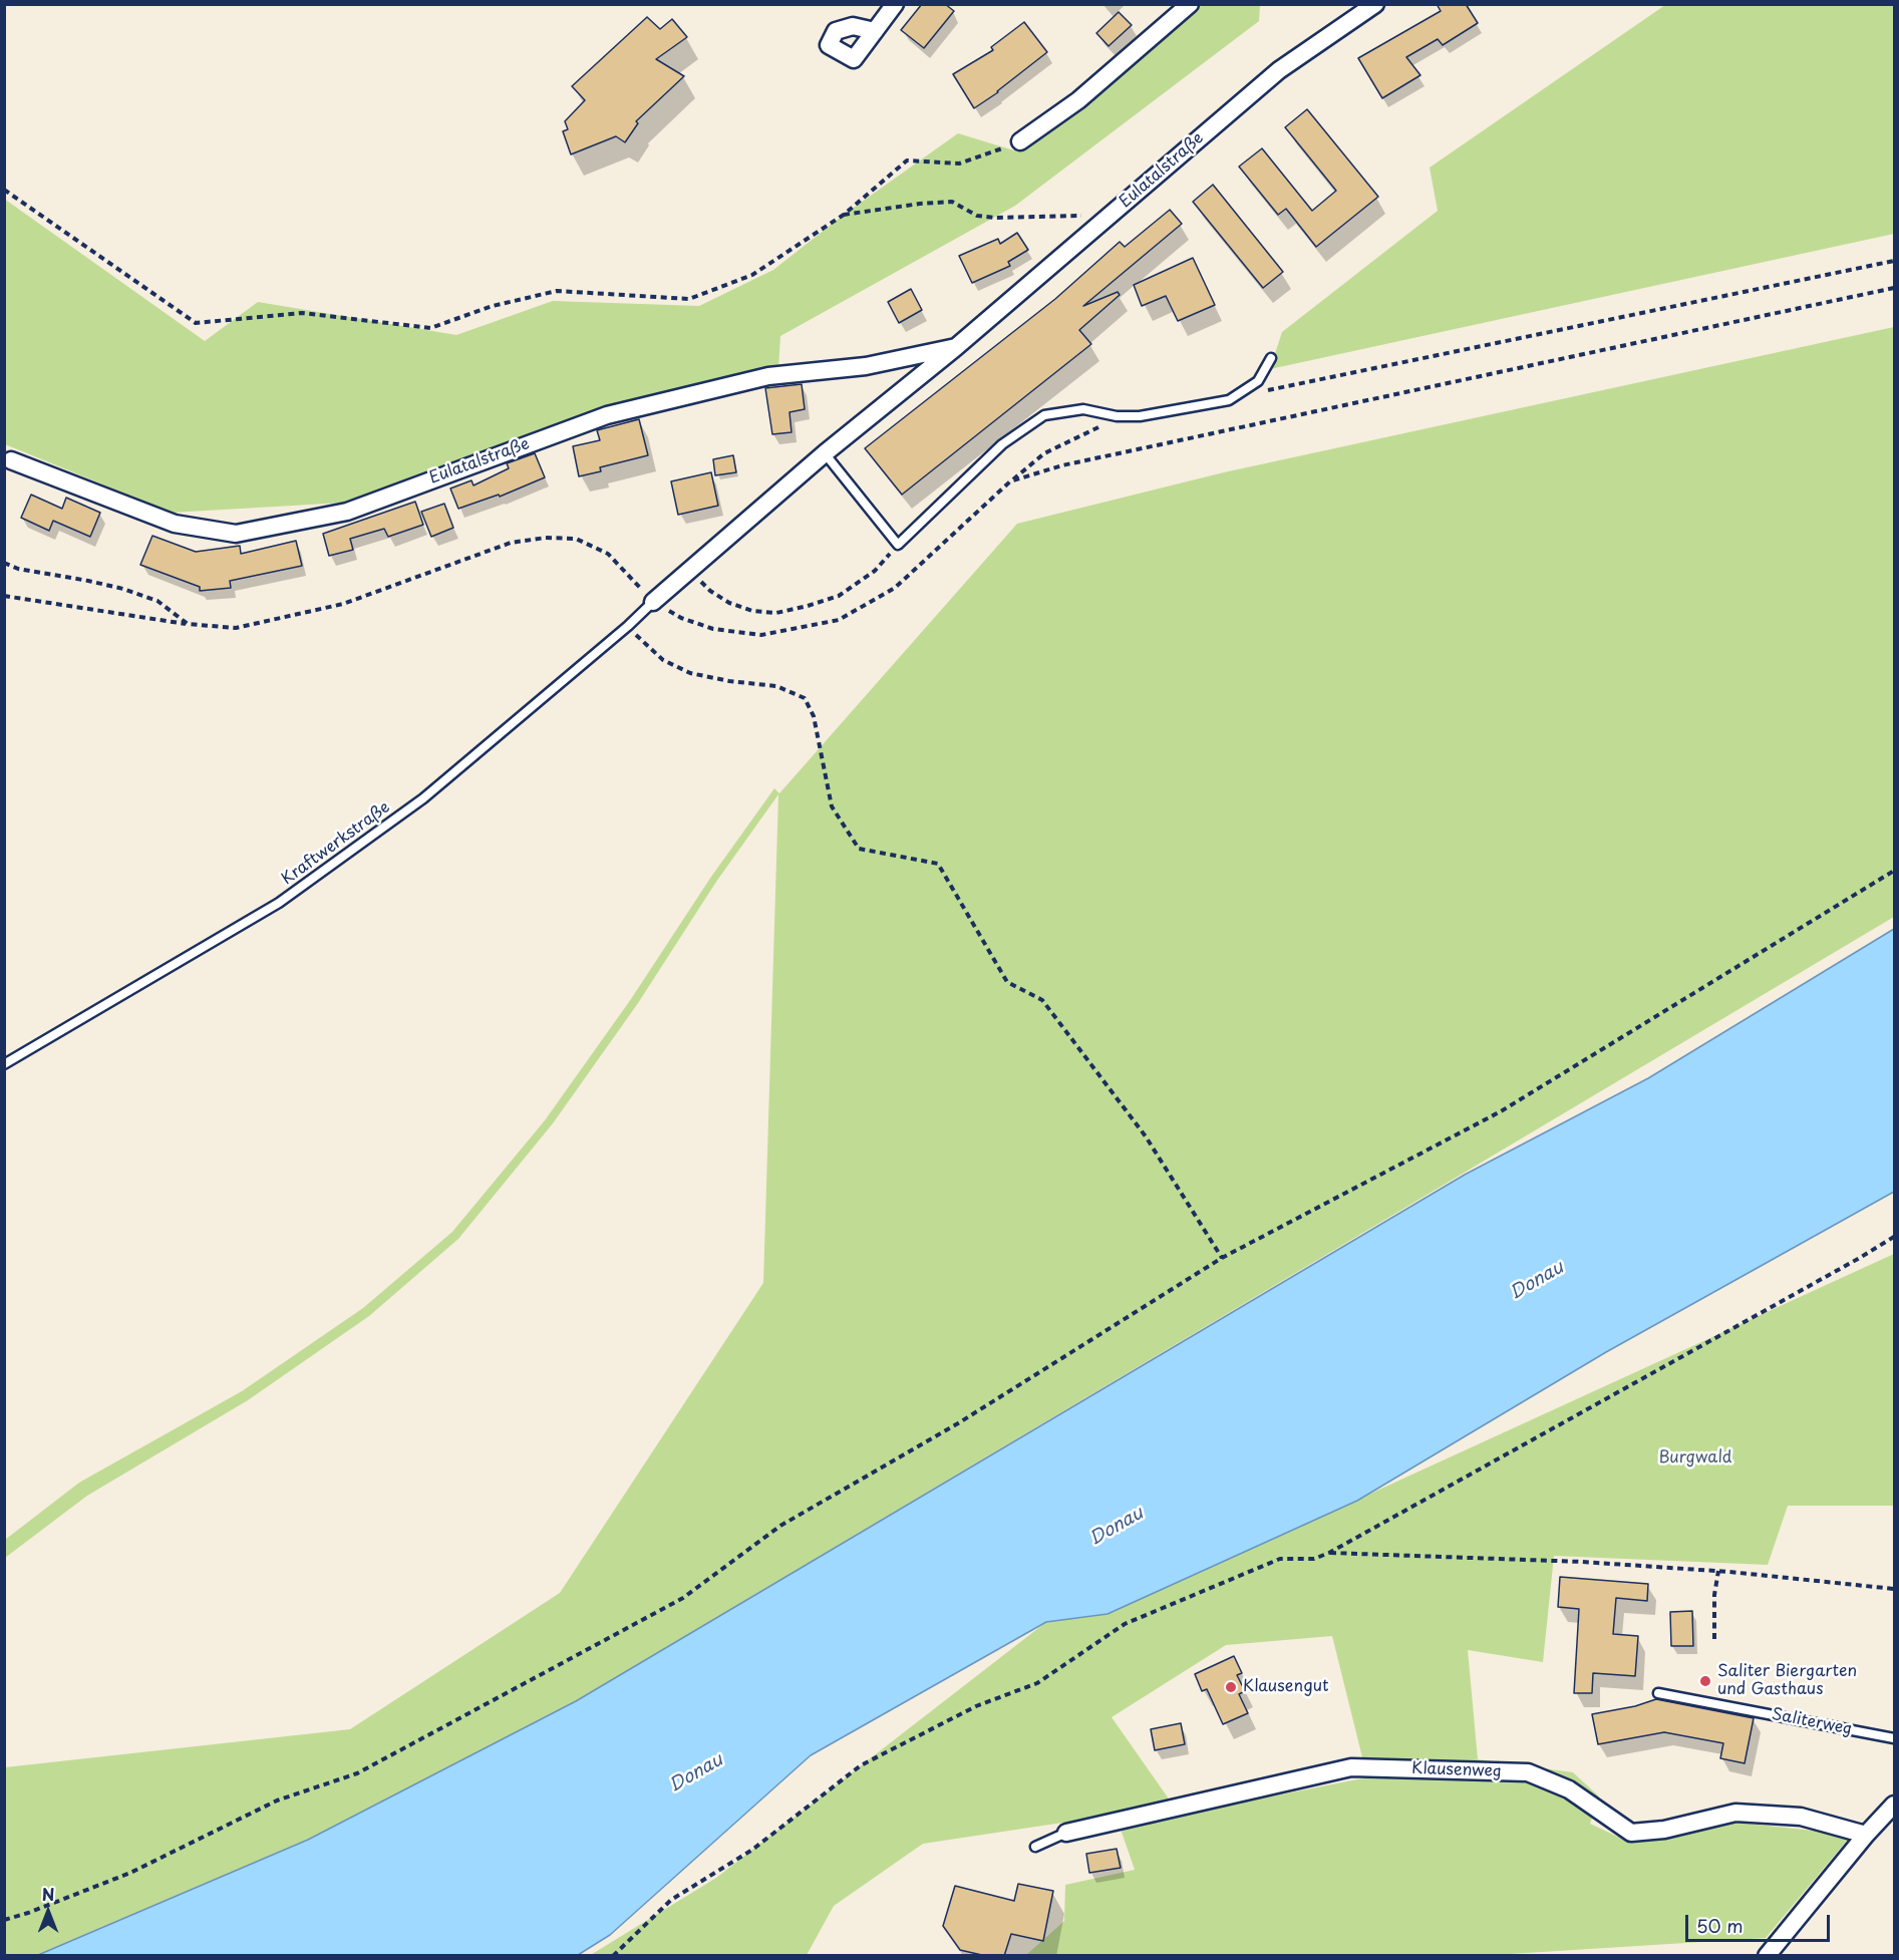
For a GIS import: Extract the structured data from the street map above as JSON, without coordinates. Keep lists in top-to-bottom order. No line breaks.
{"streets":{"street":["Eulatalstraße","Klausenweg"],"lane":["Kraftwerkstraße","Saliterweg"]},"crossings":[["Eulatalstraße","Kraftwerkstraße"]],"water":["Donau"],"parks":["Burgwald"],"places":["Saliter Biergarten und Gasthaus","Klausengut"],"scale_bar":"50 m","north":"top"}
